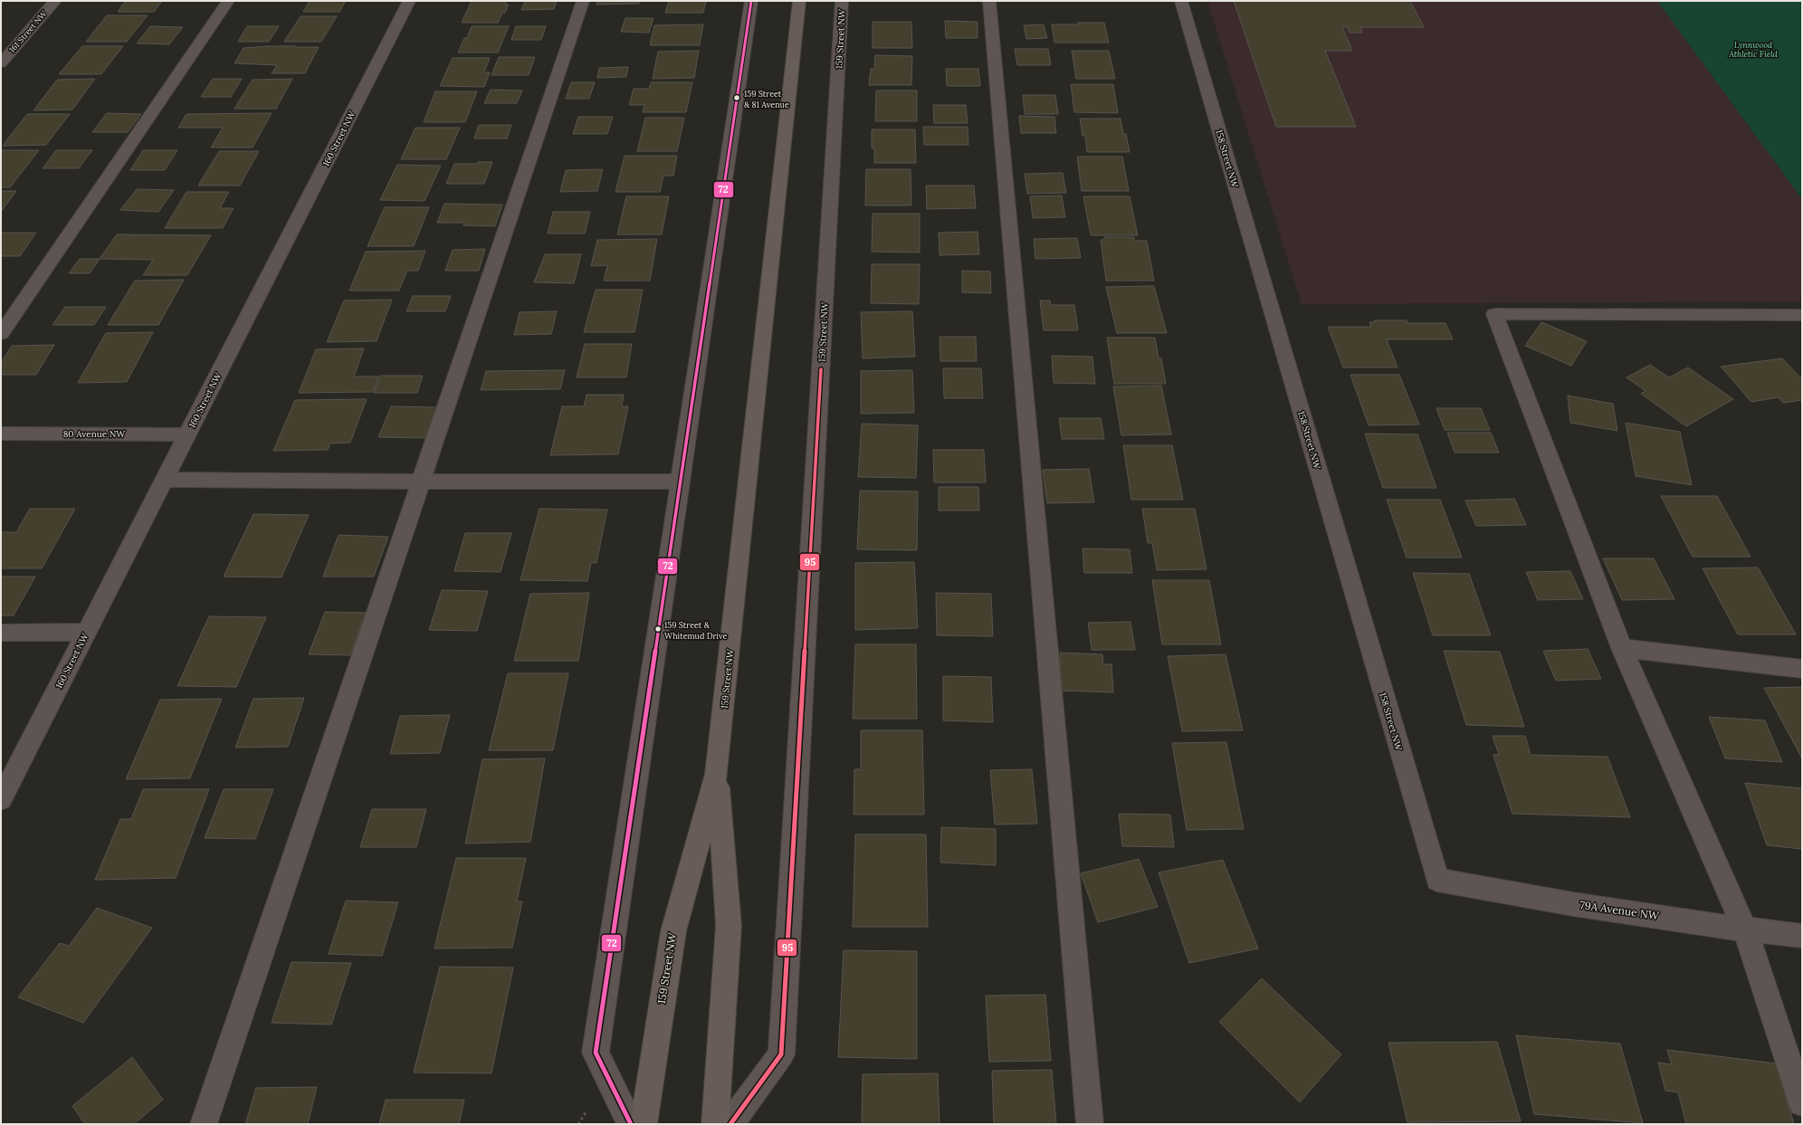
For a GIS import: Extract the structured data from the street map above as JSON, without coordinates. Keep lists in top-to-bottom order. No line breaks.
{"streets":{"main road":["159 Street NW"],"street":["161 Street NW","160 Street NW","158 Street NW","80 Avenue NW","79A Avenue NW"]},"crossings":[["160 Street NW","80 Avenue NW"],["158 Street NW","79A Avenue NW"]],"parks":["Lynnwood Athletic Field"],"places":["159 Street & 81 Avenue","159 Street & Whitemud Drive"],"lines":["transit line 72","transit line 95"]}
